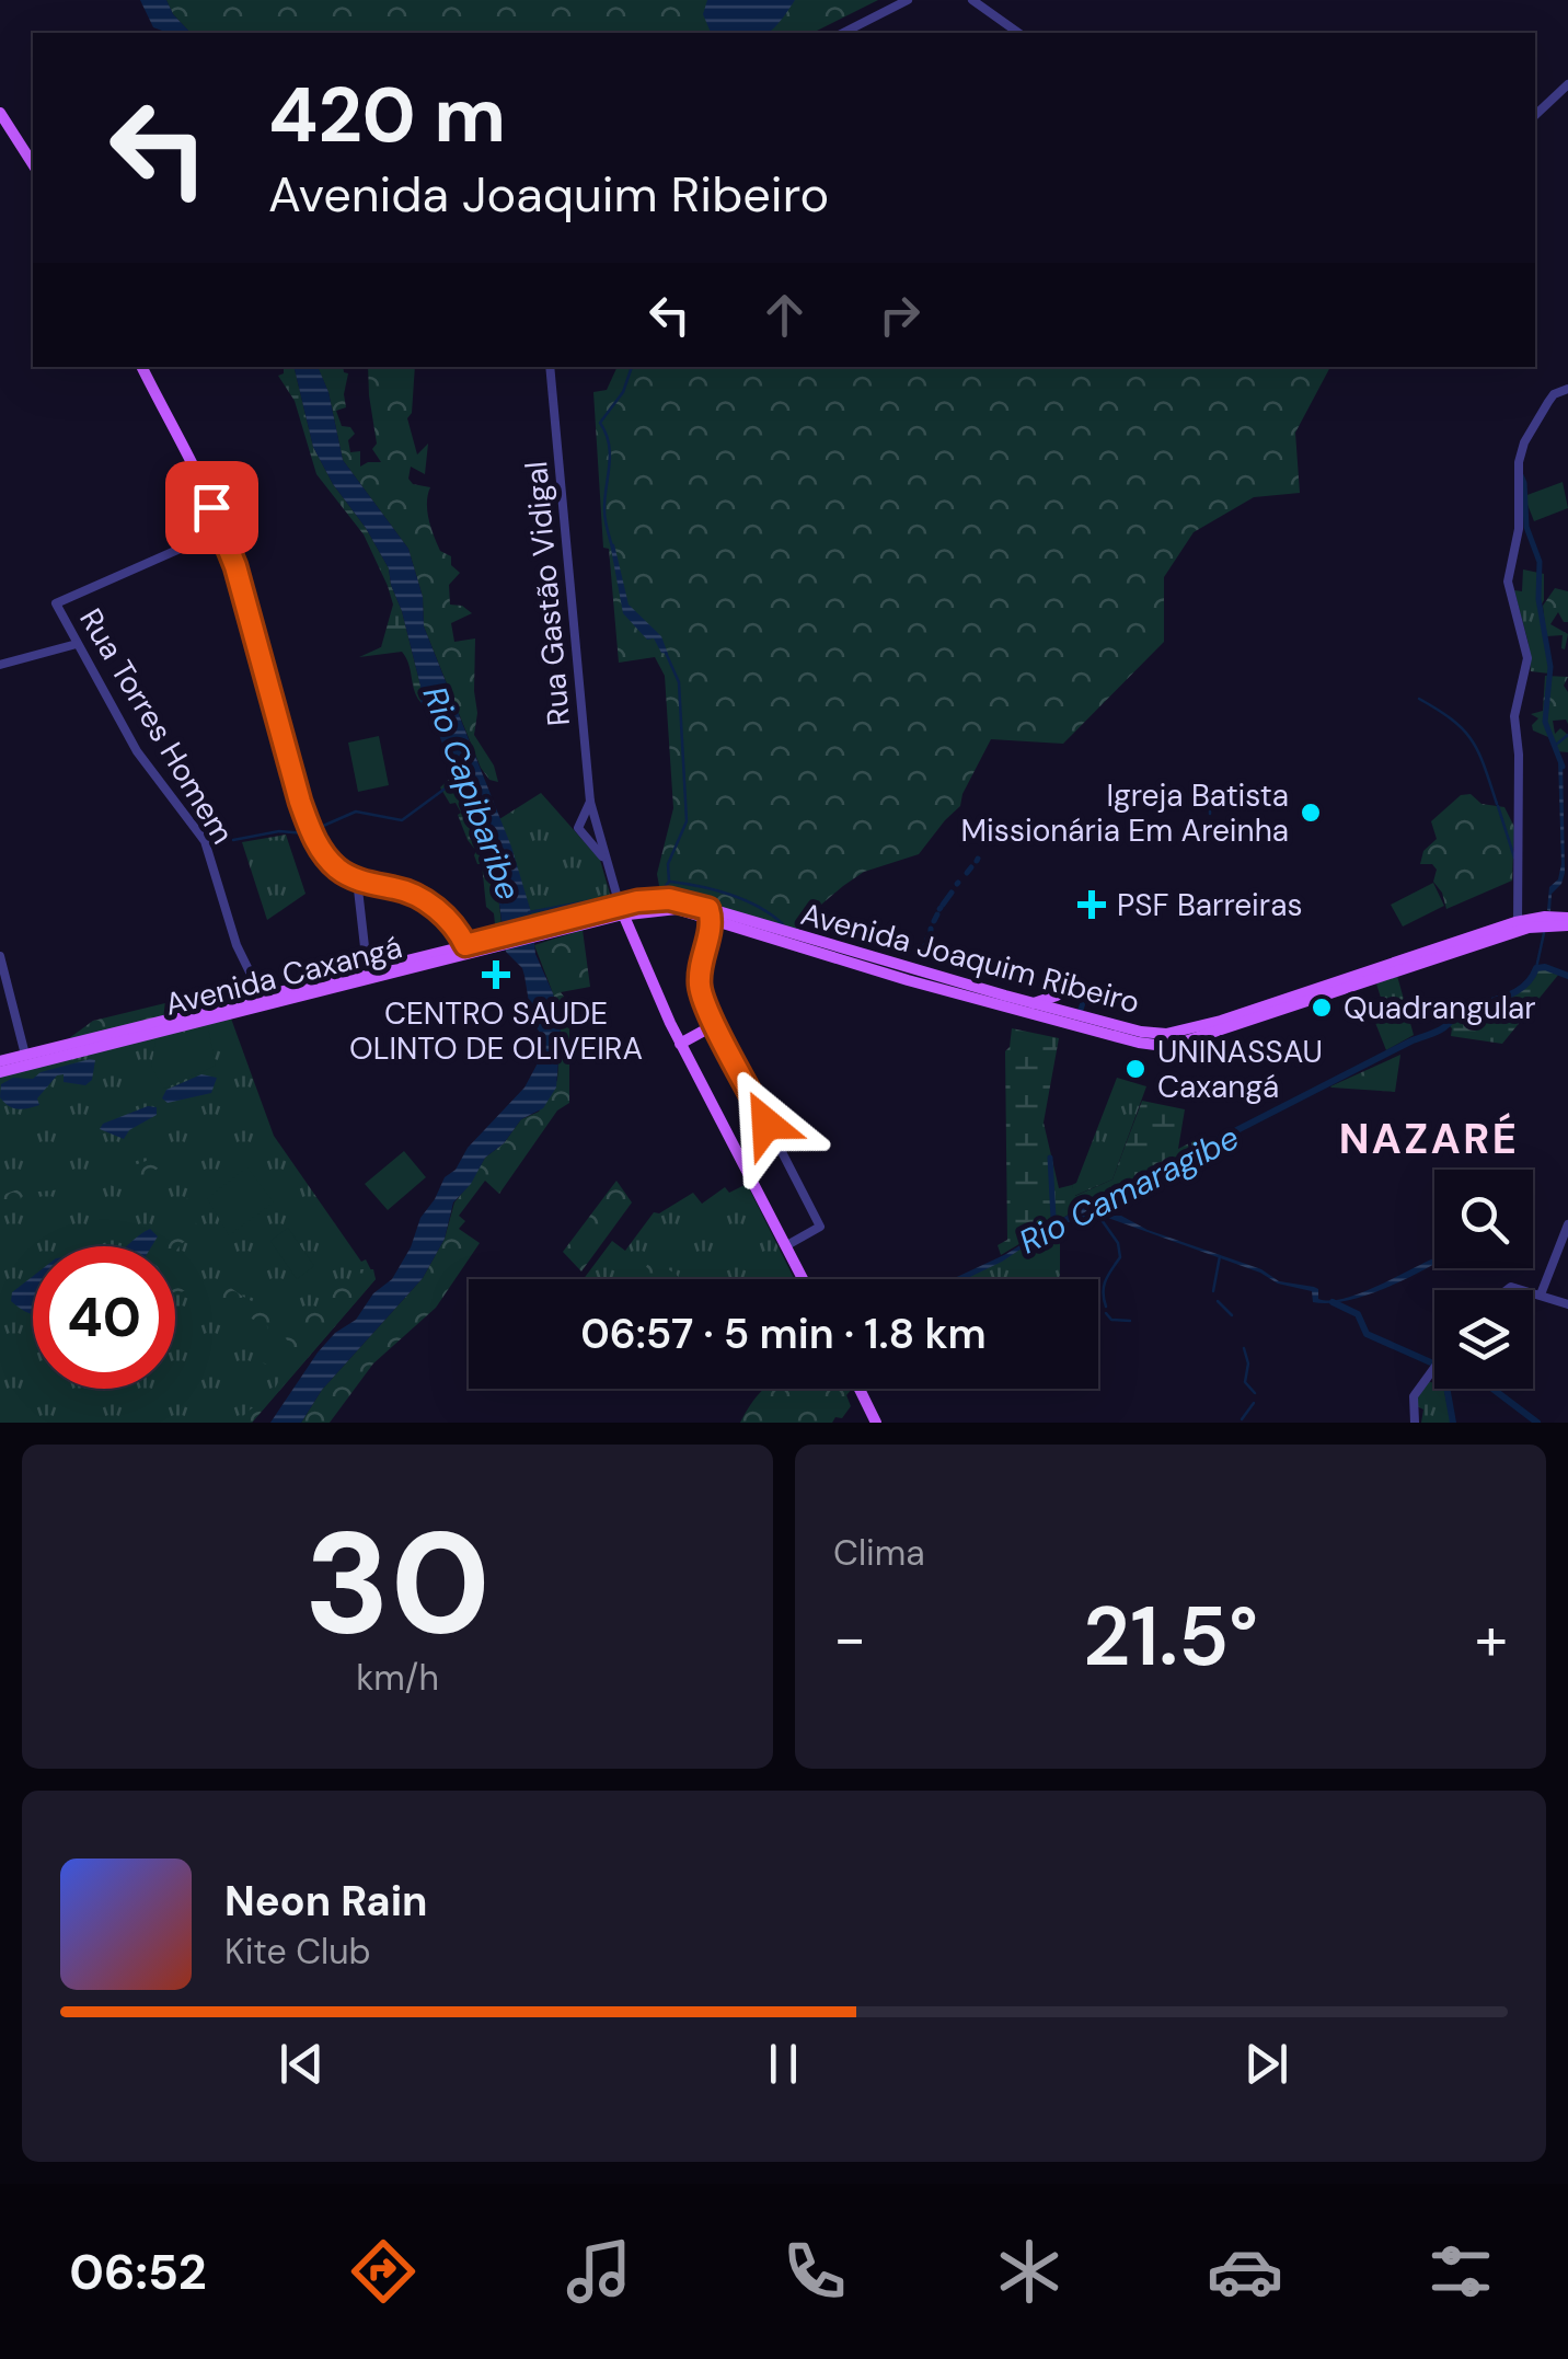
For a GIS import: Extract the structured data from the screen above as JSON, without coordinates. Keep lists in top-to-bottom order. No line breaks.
{"streets":{"main road":["Avenida Joaquim Ribeiro","Avenida Caxangá"],"street":["Rua Gastão Vidigal","Rua Torres Homem"]},"crossings":[["Rua Torres Homem","Avenida Caxangá"],["Avenida Joaquim Ribeiro","Avenida Caxangá"]],"districts":["NAZARÉ"],"water":["Rio Capibaribe","Rio Camaragibe"],"places":{"other":["Igreja Batista Missionária Em Areinha","Quadrangular","UNINASSAU Caxangá"],"health":["PSF Barreiras","CENTRO SAUDE OLINTO DE OLIVEIRA"]},"page":{"turn":["420 m","Avenida Joaquim Ribeiro"],"limit":"40","trip":"06:57 · 5 min · 1.8 km","tile":[["30","km/h"],"Clima"],"heat":["−","21.5°","+"],"song":["Neon Rain","Kite Club"],"tabs":"06:52"}}
